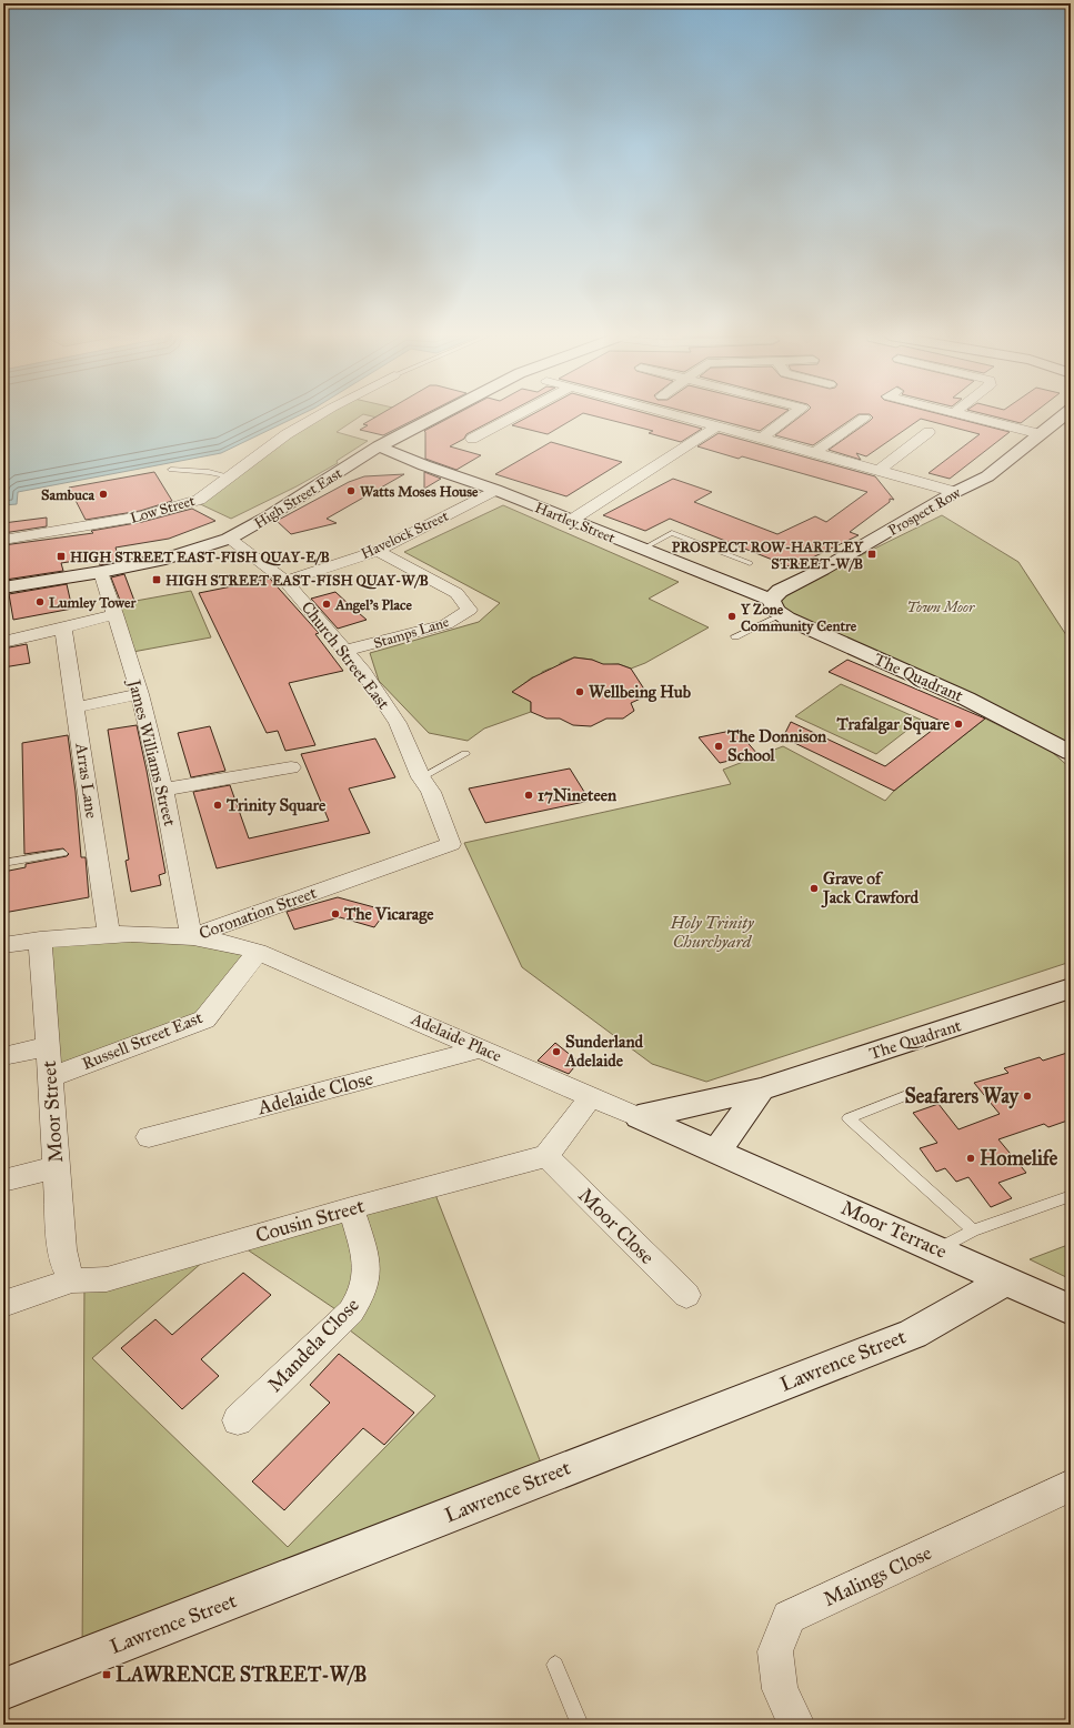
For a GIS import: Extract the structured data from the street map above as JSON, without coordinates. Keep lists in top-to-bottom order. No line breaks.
{"streets":{"street":["High Street East","Low Street","Prospect Row","Hartley Street","Havelock Street","Stamps Lane","Church Street East","The Quadrant","James Williams Street","Arras Lane","Coronation Street","Adelaide Place","Russell Street East","Adelaide Close","Moor Street","Cousin Street","Moor Close","Moor Terrace","Mandela Close","Lawrence Street","Malings Close"]},"crossings":[["High Street East","Hartley Street"],["High Street East","Church Street East"],["High Street East","James Williams Street"],["Prospect Row","Hartley Street"],["Prospect Row","The Quadrant"],["Hartley Street","Havelock Street"],["Hartley Street","The Quadrant"],["Havelock Street","Stamps Lane"],["Havelock Street","Church Street East"],["Stamps Lane","Church Street East"],["Church Street East","Coronation Street"],["The Quadrant","Adelaide Place"],["James Williams Street","Coronation Street"],["James Williams Street","Adelaide Place"],["Arras Lane","Coronation Street"],["Coronation Street","Adelaide Place"],["Coronation Street","Moor Street"],["Adelaide Place","Russell Street East"],["Adelaide Place","Adelaide Close"],["Adelaide Place","Moor Terrace"],["Russell Street East","Moor Street"],["Moor Street","Cousin Street"],["Cousin Street","Moor Close"],["Cousin Street","Mandela Close"],["Moor Terrace","Lawrence Street"]],"parks":["Town Moor","Holy Trinity Churchyard"],"places":{"other":["Watts Moses House","Sambuca","Lumley Tower","Angel's Place","Y Zone Community Centre","Wellbeing Hub","Trafalgar Square","The Donnison School","17Nineteen","Trinity Square","Grave of Jack Crawford","The Vicarage","Sunderland Adelaide","Seafarers Way","Homelife"],"transit":["PROSPECT ROW-HARTLEY STREET-W/B","HIGH STREET EAST-FISH QUAY-E/B","HIGH STREET EAST-FISH QUAY-W/B","LAWRENCE STREET-W/B"]}}
